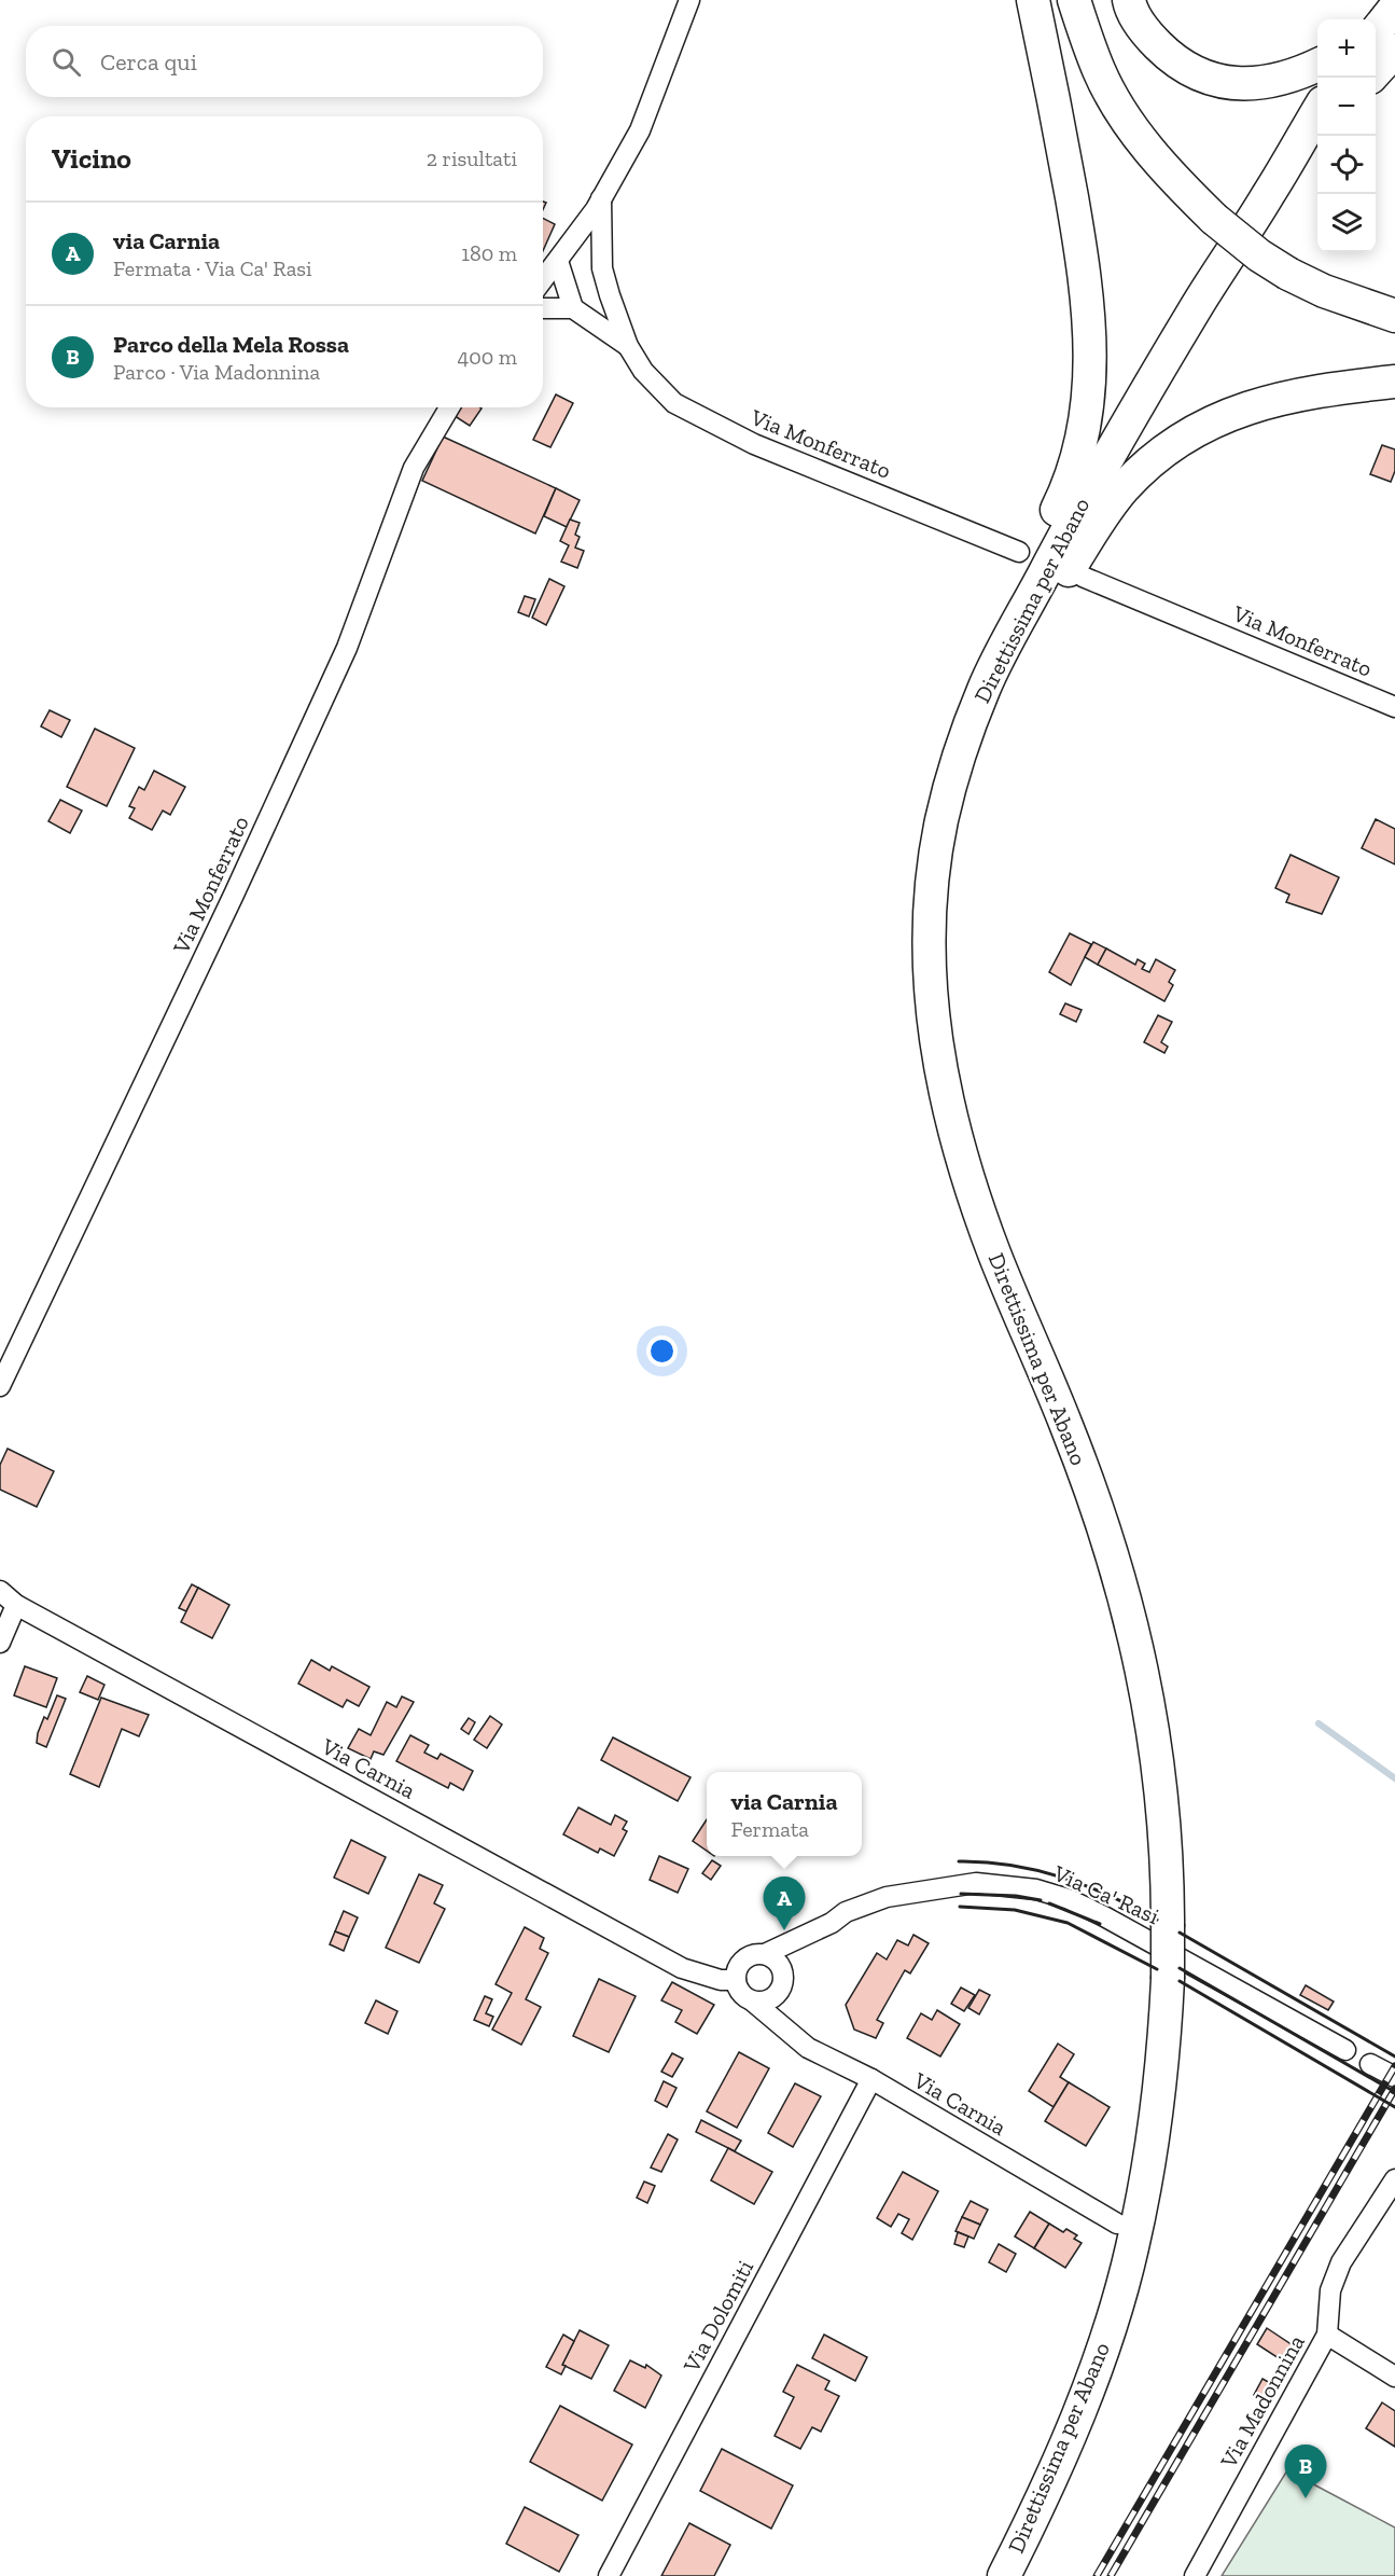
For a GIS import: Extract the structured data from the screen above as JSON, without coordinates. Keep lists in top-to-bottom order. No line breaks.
{"streets":{"highway":["Direttissima per Abano"],"street":["Via Monferrato","Via Carnia","Via Ca' Rasi","Via Dolomiti","Via Madonnina"]},"crossings":[["Via Carnia","Via Ca' Rasi"],["Via Carnia","Via Dolomiti"]],"page":{"map_buttons":["+","−"],"search":"Cerca qui","heading":["Vicino","2 risultati"],"list":[{"mark":"A","name":"via Carnia","note":"Fermata · Via Ca' Rasi","value":"180 m"},{"mark":"B","name":"Parco della Mela Rossa","note":"Parco · Via Madonnina","value":"400 m"}],"popup":["via Carnia","Fermata"],"pins":["A","B"]}}
